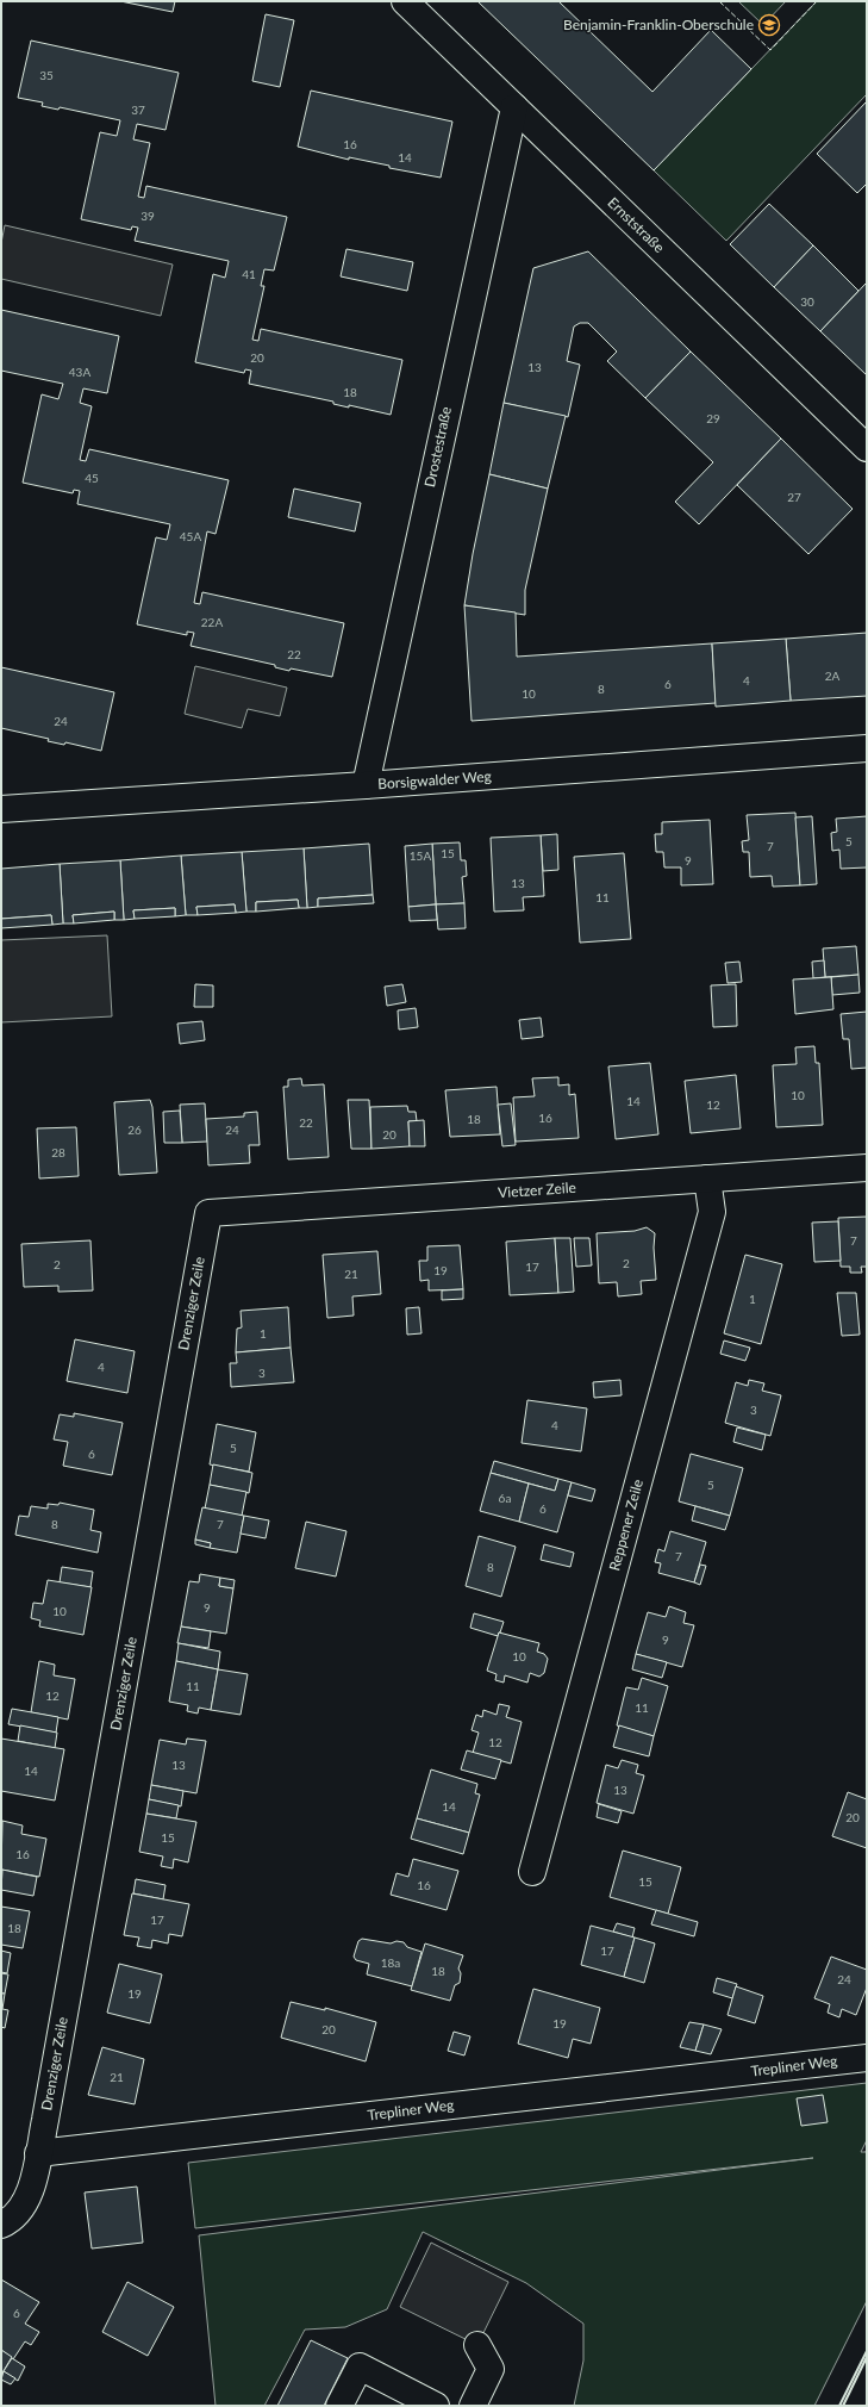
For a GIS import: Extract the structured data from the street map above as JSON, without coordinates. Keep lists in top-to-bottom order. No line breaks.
{"streets":{"street":["Ernststraße","Drostestraße","Borsigwalder Weg","Vietzer Zeile","Drenziger Zeile","Reppener Zeile","Trepliner Weg"]},"crossings":[["Ernststraße","Drostestraße"],["Drostestraße","Borsigwalder Weg"],["Vietzer Zeile","Drenziger Zeile"],["Vietzer Zeile","Reppener Zeile"],["Drenziger Zeile","Trepliner Weg"]],"places":{"school or university":["Benjamin-Franklin-Oberschule"]},"house_numbers":["35","37","16","14","39","41","30","20","13","43A","18","29","45","27","45A","22A","22","2A","4","6","8","10","24","5","7","15","15A","9","13","11","10","14","12","16","18","22","26","24","20","28","7","2","2","17","19","21","1","1","4","3","3","4","5","6","5","6a","6","8","7","7","8","9","10","9","10","11","12","11","12","13","14","13","14","20","15","16","15","16","17","18","17","18a","18","24","19","19","20","21","6"]}
